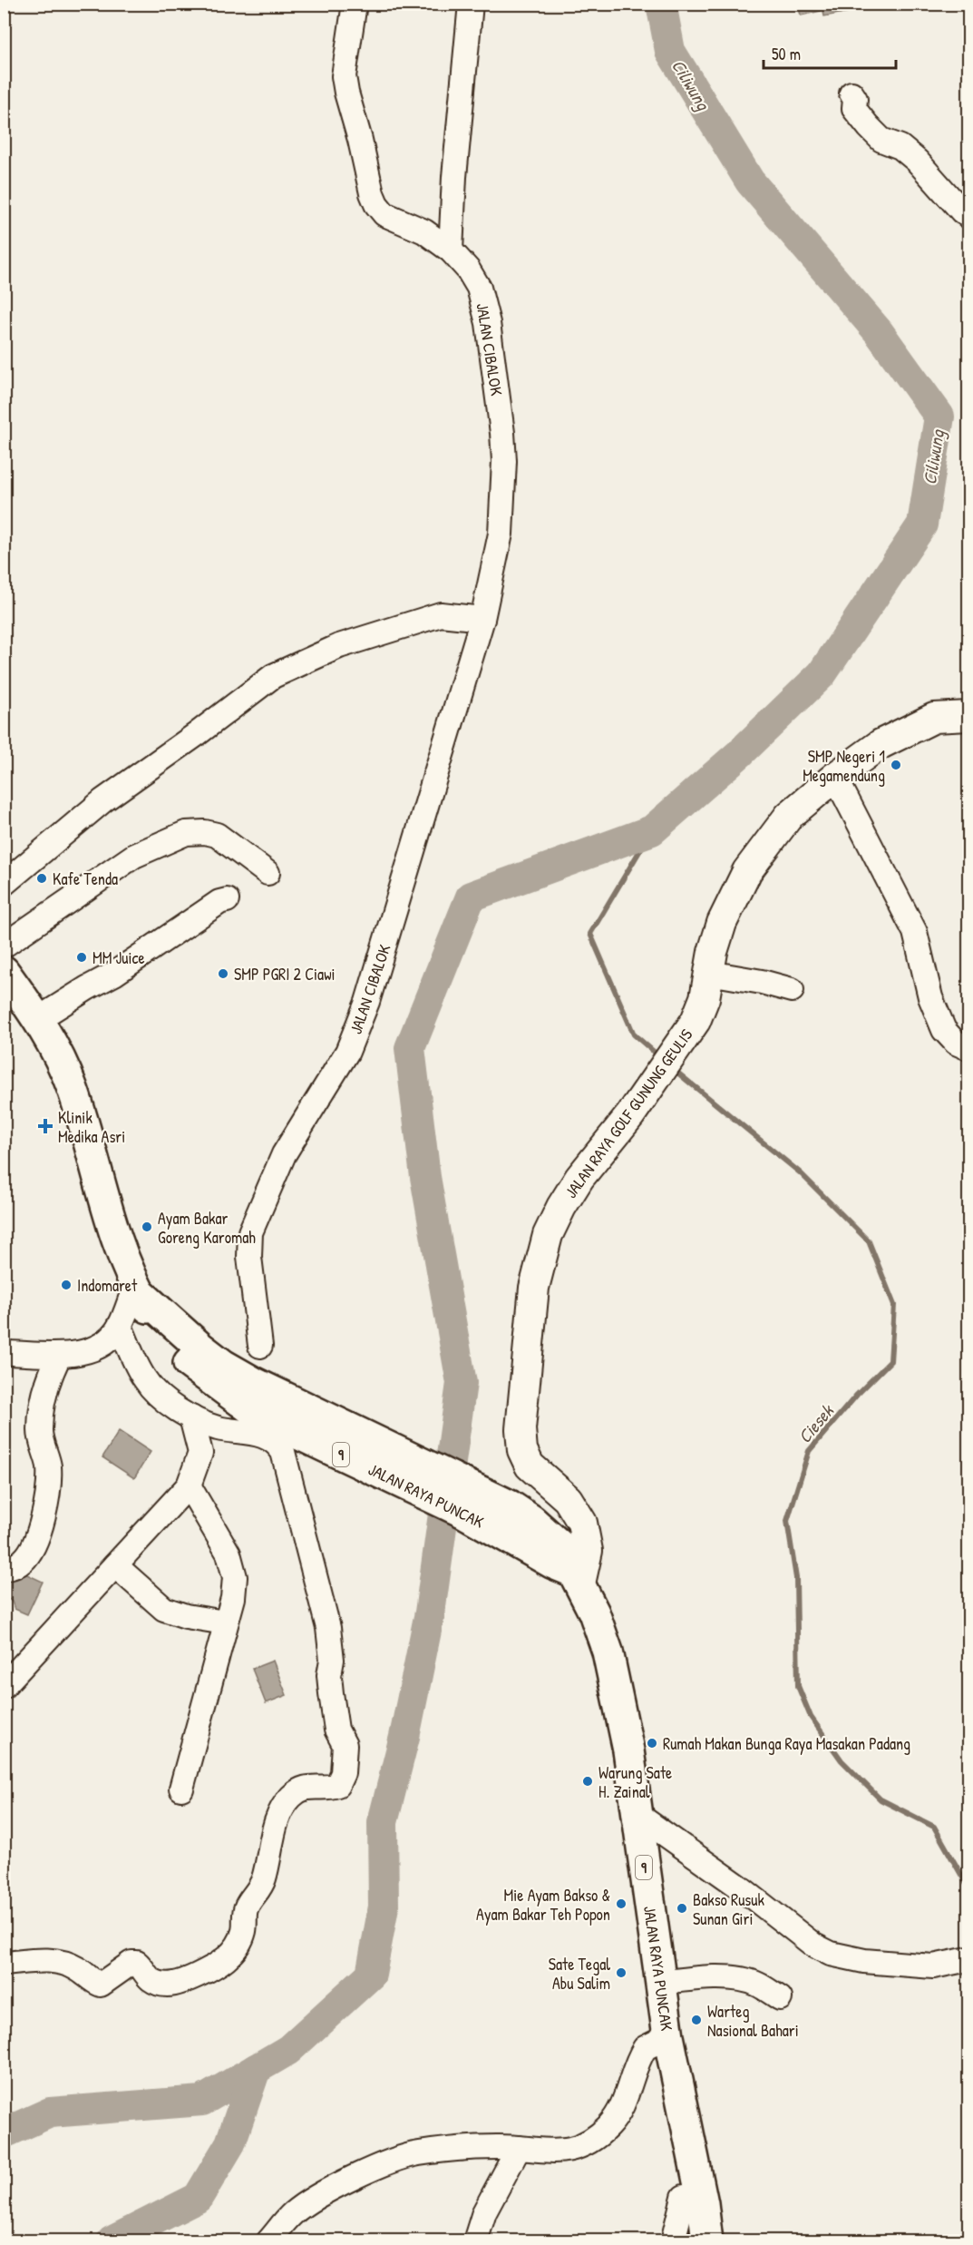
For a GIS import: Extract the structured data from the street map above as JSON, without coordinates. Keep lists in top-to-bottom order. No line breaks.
{"streets":{"highway":["9","JALAN RAYA PUNCAK"],"main road":["JALAN RAYA GOLF GUNUNG GEULIS"],"street":["JALAN CIBALOK"]},"crossings":[["JALAN RAYA GOLF GUNUNG GEULIS","JALAN RAYA PUNCAK"]],"water":["Ciliwung","Ciesek"],"places":{"other":["SMP Negeri 1 Megamendung","Kafe Tenda","MM Juice","SMP PGRI 2 Ciawi","Ayam Bakar Goreng Karomah","Indomaret","Rumah Makan Bunga Raya Masakan Padang","Warung Sate H. Zainal","Mie Ayam Bakso & Ayam Bakar Teh Popon","Bakso Rusuk Sunan Giri","Sate Tegal Abu Salim","Warteg Nasional Bahari"],"health":["Klinik Medika Asri"]},"scale_bar":"50 m"}
